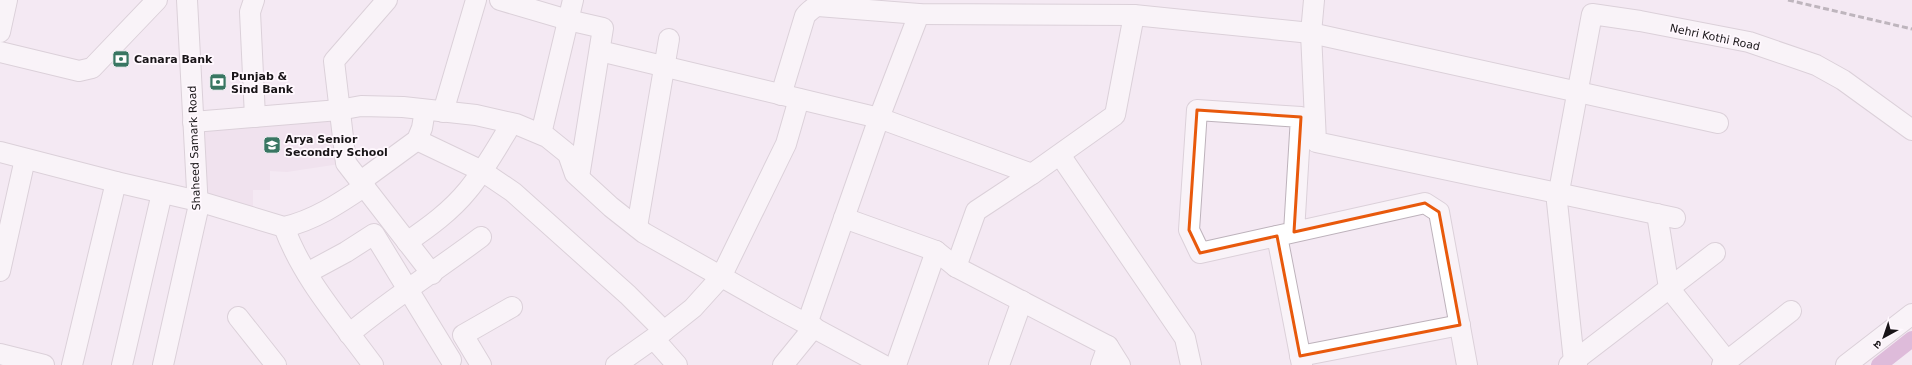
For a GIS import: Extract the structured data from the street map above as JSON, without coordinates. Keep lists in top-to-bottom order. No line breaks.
{"streets":{"street":["Nehri Kothi Road","Shaheed Samark Road"]},"places":{"bank":["Canara Bank","Punjab & Sind Bank"],"school or university":["Arya Senior Secondry School"]},"north":"bottom left"}
